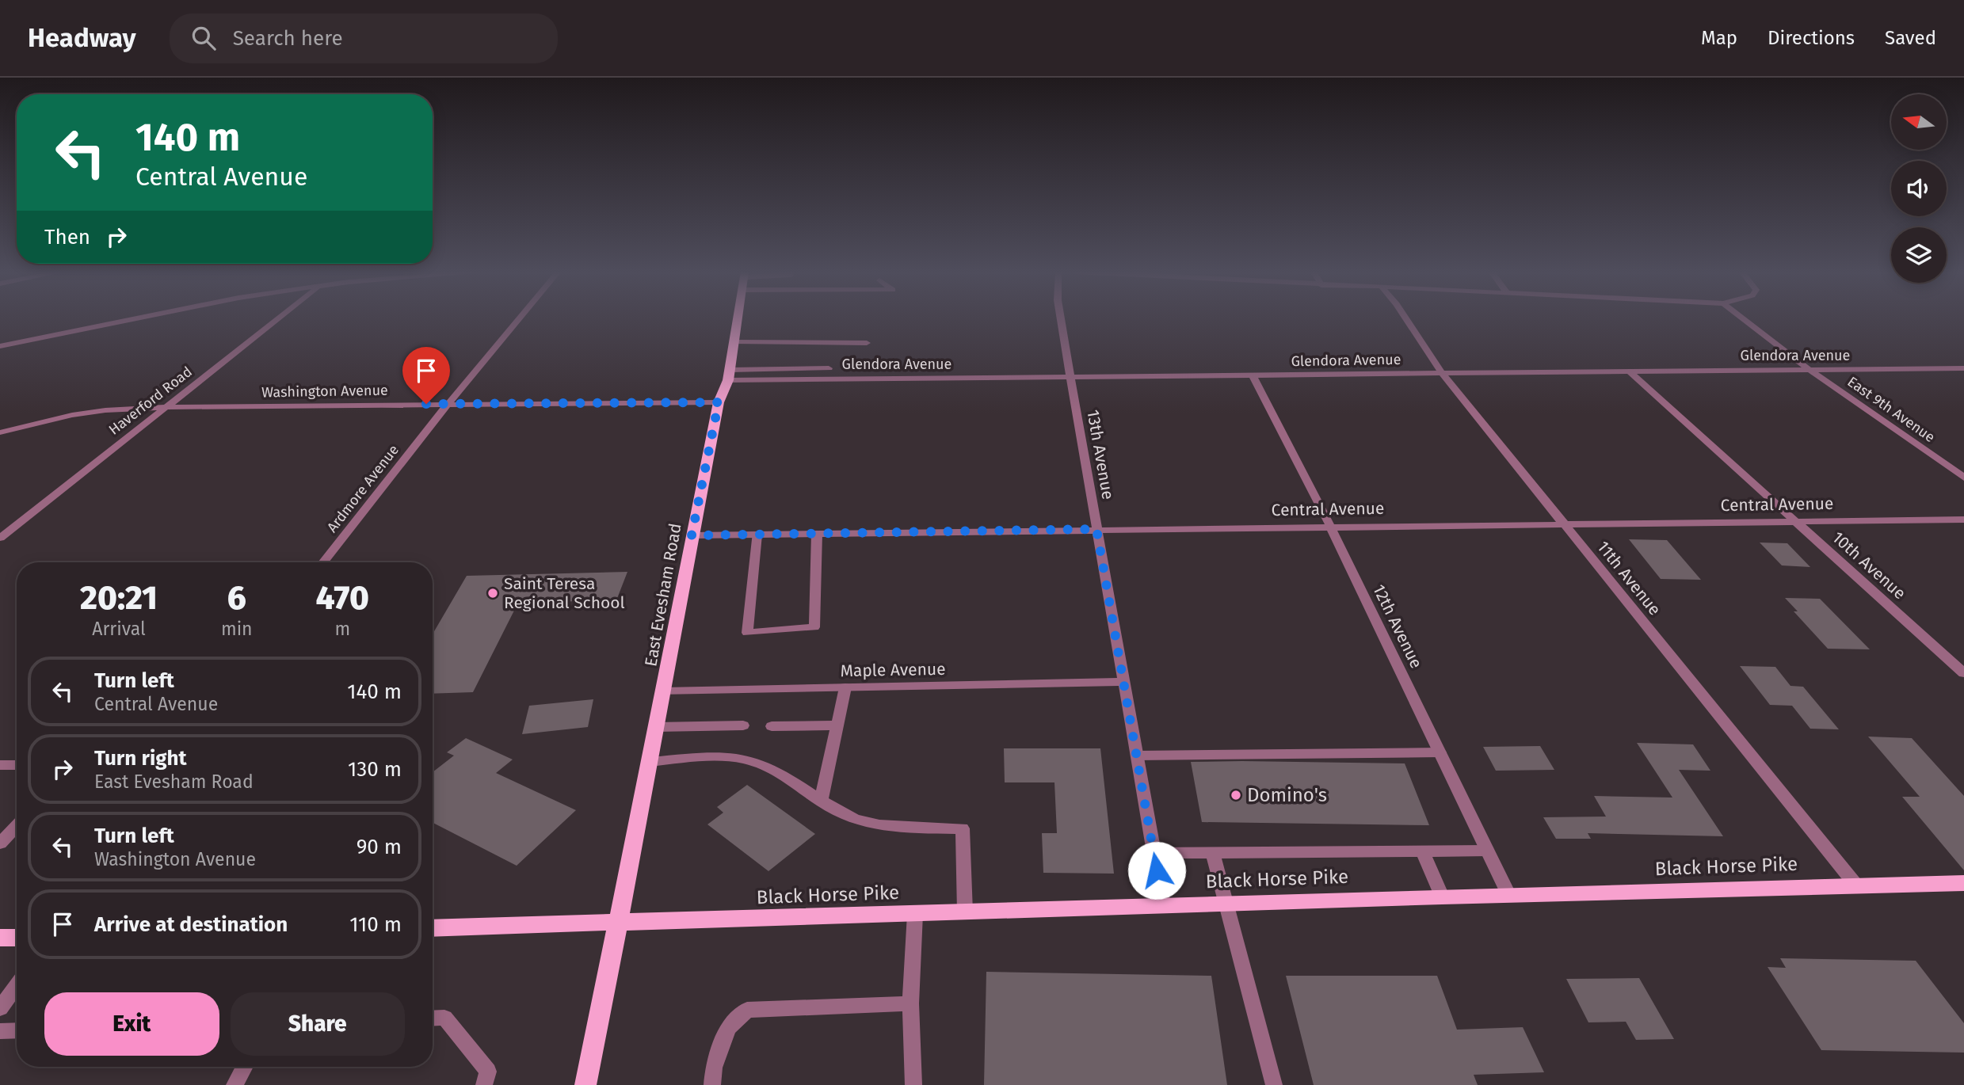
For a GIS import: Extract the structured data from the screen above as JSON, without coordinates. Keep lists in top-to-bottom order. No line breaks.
{"streets":{"main road":["East Evesham Road","Black Horse Pike"],"street":["Glendora Avenue","Washington Avenue","Haverford Road","East 9th Avenue","13th Avenue","Ardmore Avenue","Central Avenue","10th Avenue","11th Avenue","12th Avenue","Maple Avenue"]},"crossings":[["Glendora Avenue","East 9th Avenue"],["Glendora Avenue","13th Avenue"],["Glendora Avenue","10th Avenue"],["Glendora Avenue","11th Avenue"],["Glendora Avenue","East Evesham Road"],["Glendora Avenue","12th Avenue"],["Washington Avenue","Haverford Road"],["Washington Avenue","Ardmore Avenue"],["Washington Avenue","East Evesham Road"],["13th Avenue","Central Avenue"],["13th Avenue","Maple Avenue"],["13th Avenue","Black Horse Pike"],["Central Avenue","10th Avenue"],["Central Avenue","11th Avenue"],["Central Avenue","East Evesham Road"],["Central Avenue","12th Avenue"],["11th Avenue","Black Horse Pike"],["East Evesham Road","Maple Avenue"],["East Evesham Road","Black Horse Pike"],["12th Avenue","Black Horse Pike"]],"places":["Saint Teresa Regional School","Domino's"],"north":"left","page":{"header":"Headway","search":"Search here","nav":["Map","Directions","Saved"],"turn":["140 m","Central Avenue"],"then":"Then","eta":["20:21","Arrival","6","min","470","m"],"list":[{"name":"Turn left","note":"Central Avenue","value":"140 m"},{"name":"Turn right","note":"East Evesham Road","value":"130 m"},{"name":"Turn left","note":"Washington Avenue","value":"90 m"},{"name":"Arrive at destination","value":"110 m"}],"buttons":["Exit","Share"]}}
